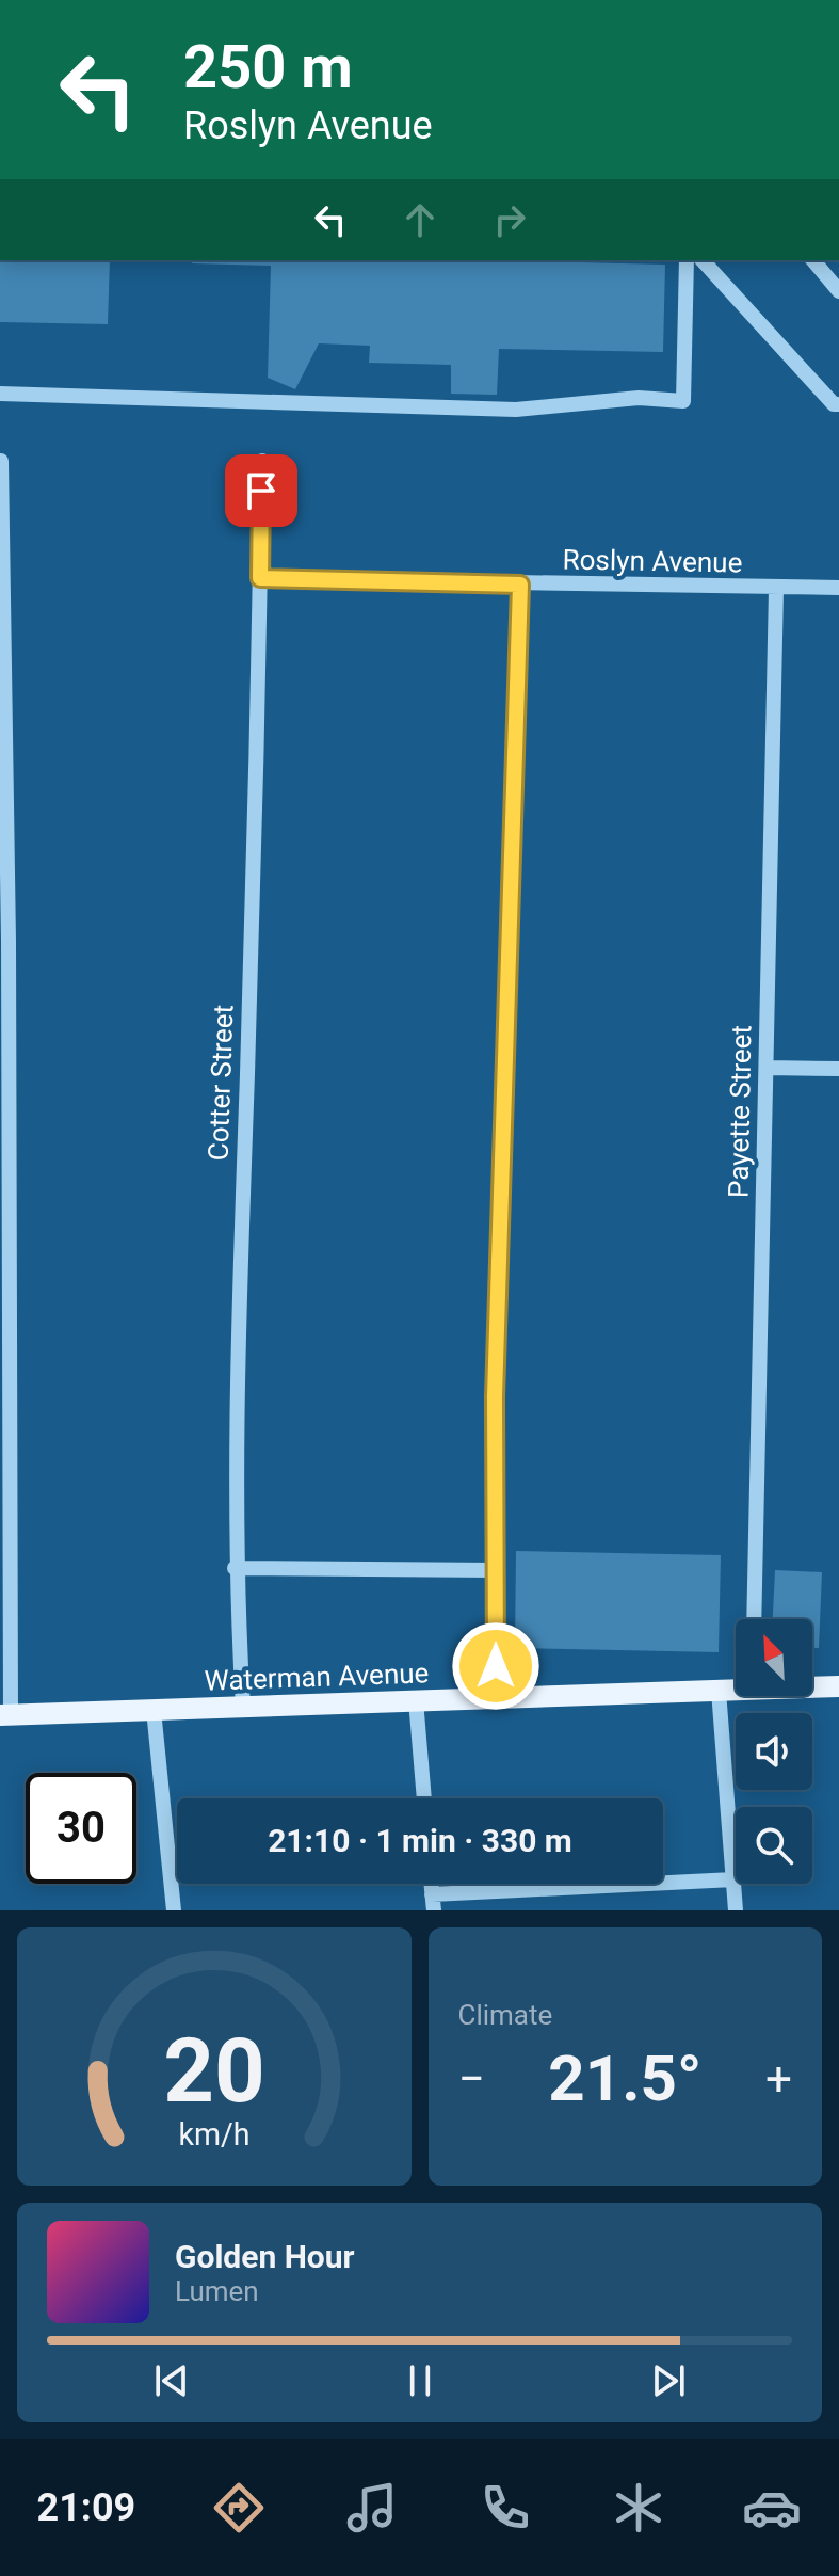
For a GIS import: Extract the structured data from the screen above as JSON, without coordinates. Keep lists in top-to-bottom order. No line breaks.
{"streets":{"main road":["Waterman Avenue"],"street":["Roslyn Avenue","Cotter Street","Payette Street"]},"crossings":[["Roslyn Avenue","Cotter Street"],["Roslyn Avenue","Payette Street"],["Cotter Street","Waterman Avenue"]],"north":"top left","page":{"turn":["250 m","Roslyn Avenue"],"limit":"30","trip":"21:10 · 1 min · 330 m","tile":"Climate","heat":["−","21.5°","+"],"song":["Golden Hour","Lumen"],"tabs":"21:09","gauge":["20","km/h"]}}
